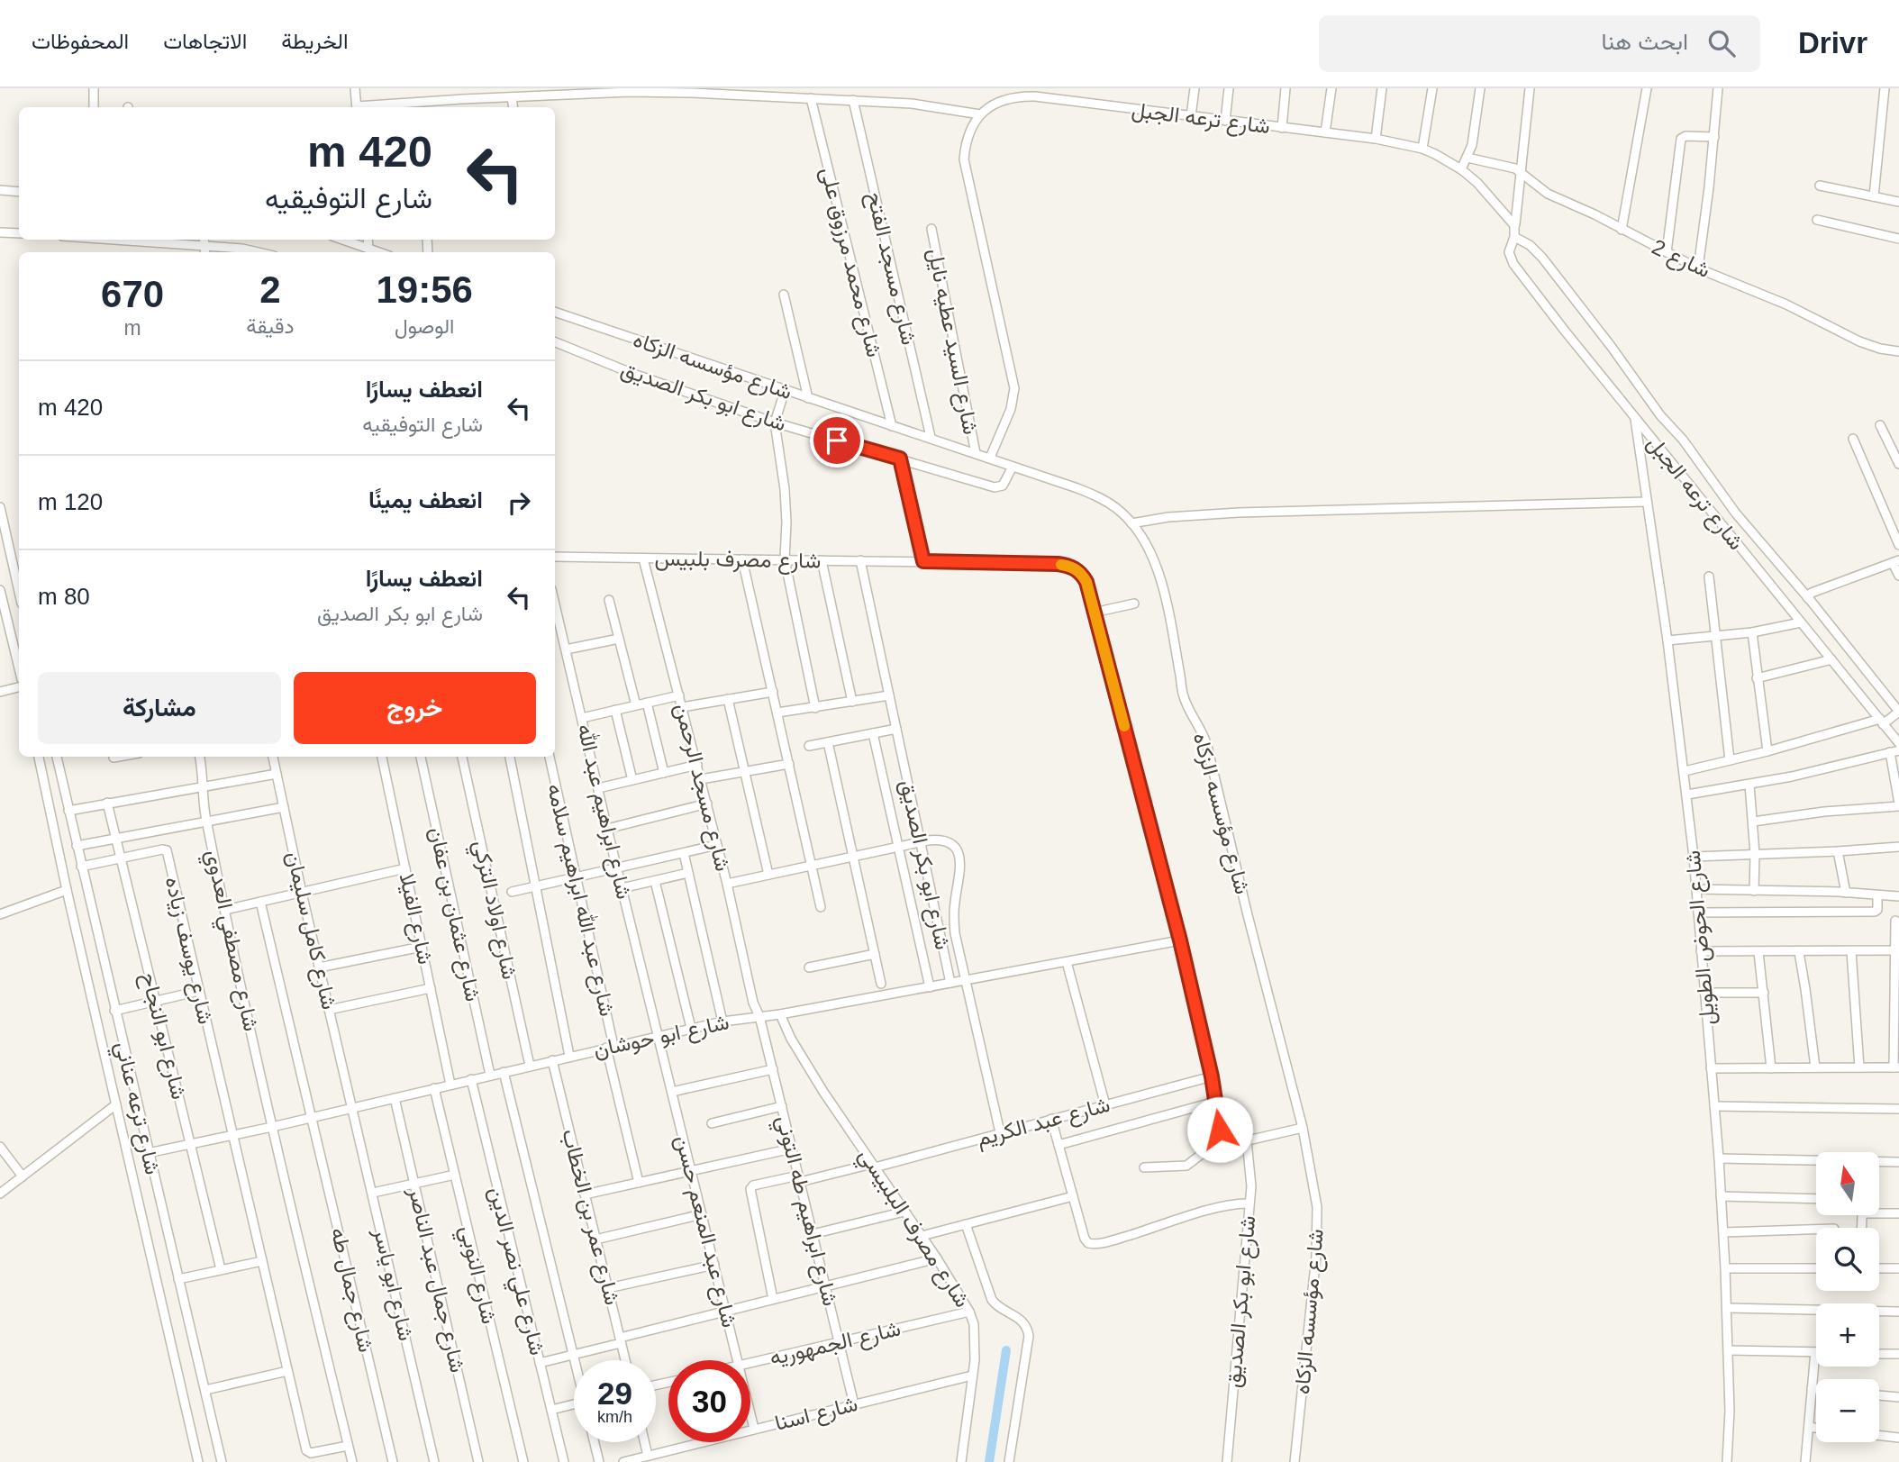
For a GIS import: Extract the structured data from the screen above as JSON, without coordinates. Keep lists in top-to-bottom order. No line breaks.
{"streets":{"street":["شارع ترعه الجبل","شارع 2","شارع محمد مرزوق على","شارع مسجد الفتح","شارع السيد عطيه نايل","شارع مؤسسه الزكاه","شارع ابو بكر الصديق","شارع مصرف بلبيس","شارع مسجد الرحمن","شارع ابراهيم عبد الله","شارع عبد الله ابراهيم سلامه","شارع اولاد التركي","شارع عثمان بن عفان","شارع الفيلا","شارع كامل سليمان","شارع الحوض الطويل","شارع مصطفي العدوي","شارع يوسف زياده","شارع ابو النجاح","شارع ابو حوشان","شارع ترعه عناني","شارع عبد الكريم","شارع ابراهيم طه التوني","شارع عمر بن الخطاب","شارع مصرف البلبيسي","شارع عبد المنعم حسن","شارع علي نصر الدين","شارع النوبي","شارع جمال عبد الناصر","شارع ابو ياسر","شارع جمال طه","شارع الجمهوريه","شارع اسنا"]},"crossings":[["شارع ترعه الجبل","شارع الحوض الطويل"],["شارع محمد مرزوق على","شارع مؤسسه الزكاه"],["شارع مسجد الفتح","شارع مؤسسه الزكاه"],["شارع السيد عطيه نايل","شارع مؤسسه الزكاه"],["شارع مؤسسه الزكاه","شارع ابو بكر الصديق"],["شارع ابو بكر الصديق","شارع مصرف بلبيس"],["شارع ابو بكر الصديق","شارع ابو حوشان"],["شارع مصرف بلبيس","شارع مسجد الرحمن"],["شارع مسجد الرحمن","شارع ابو حوشان"],["شارع مسجد الرحمن","شارع ابراهيم طه التوني"],["شارع ابراهيم عبد الله","شارع ابو حوشان"],["شارع ابراهيم عبد الله","شارع عبد المنعم حسن"],["شارع عبد الله ابراهيم سلامه","شارع ابو حوشان"],["شارع اولاد التركي","شارع ابو حوشان"],["شارع عثمان بن عفان","شارع ابو حوشان"],["شارع الفيلا","شارع ابو حوشان"],["شارع كامل سليمان","شارع ابو حوشان"],["شارع كامل سليمان","شارع ابو ياسر"],["شارع مصطفي العدوي","شارع يوسف زياده"],["شارع مصطفي العدوي","شارع ابو حوشان"],["شارع يوسف زياده","شارع ابو النجاح"],["شارع يوسف زياده","شارع ابو حوشان"],["شارع يوسف زياده","شارع ترعه عناني"],["شارع ابو النجاح","شارع ابو حوشان"],["شارع ابو حوشان","شارع ترعه عناني"],["شارع ابو حوشان","شارع ابراهيم طه التوني"],["شارع ابو حوشان","شارع عمر بن الخطاب"],["شارع ابو حوشان","شارع مصرف البلبيسي"],["شارع ابو حوشان","شارع عبد المنعم حسن"],["شارع ابو حوشان","شارع علي نصر الدين"],["شارع ابو حوشان","شارع النوبي"],["شارع ابو حوشان","شارع جمال عبد الناصر"],["شارع ابو حوشان","شارع ابو ياسر"],["شارع ابو حوشان","شارع جمال طه"],["شارع عبد الكريم","شارع ابراهيم طه التوني"],["شارع عبد الكريم","شارع مصرف البلبيسي"],["شارع ابراهيم طه التوني","شارع الجمهوريه"],["شارع ابراهيم طه التوني","شارع اسنا"],["شارع مصرف البلبيسي","شارع الجمهوريه"],["شارع مصرف البلبيسي","شارع اسنا"],["شارع عبد المنعم حسن","شارع اسنا"]],"north":"top","page":{"header":"Drivr","search":"ابحث هنا","nav":["الخريطة","الاتجاهات","المحفوظات"],"turn":["420 m","شارع التوفيقيه"],"eta":["19:56","الوصول","2","دقيقة","670","m"],"list":[{"name":"انعطف يسارًا","note":"شارع التوفيقيه","value":"420 m"},{"name":"انعطف يمينًا","value":"120 m"},{"name":"انعطف يسارًا","note":"شارع ابو بكر الصديق","value":"80 m"}],"buttons":["خروج","مشاركة"],"map_buttons":["+","−"],"speed":"29 km/h","limit":"30"}}
